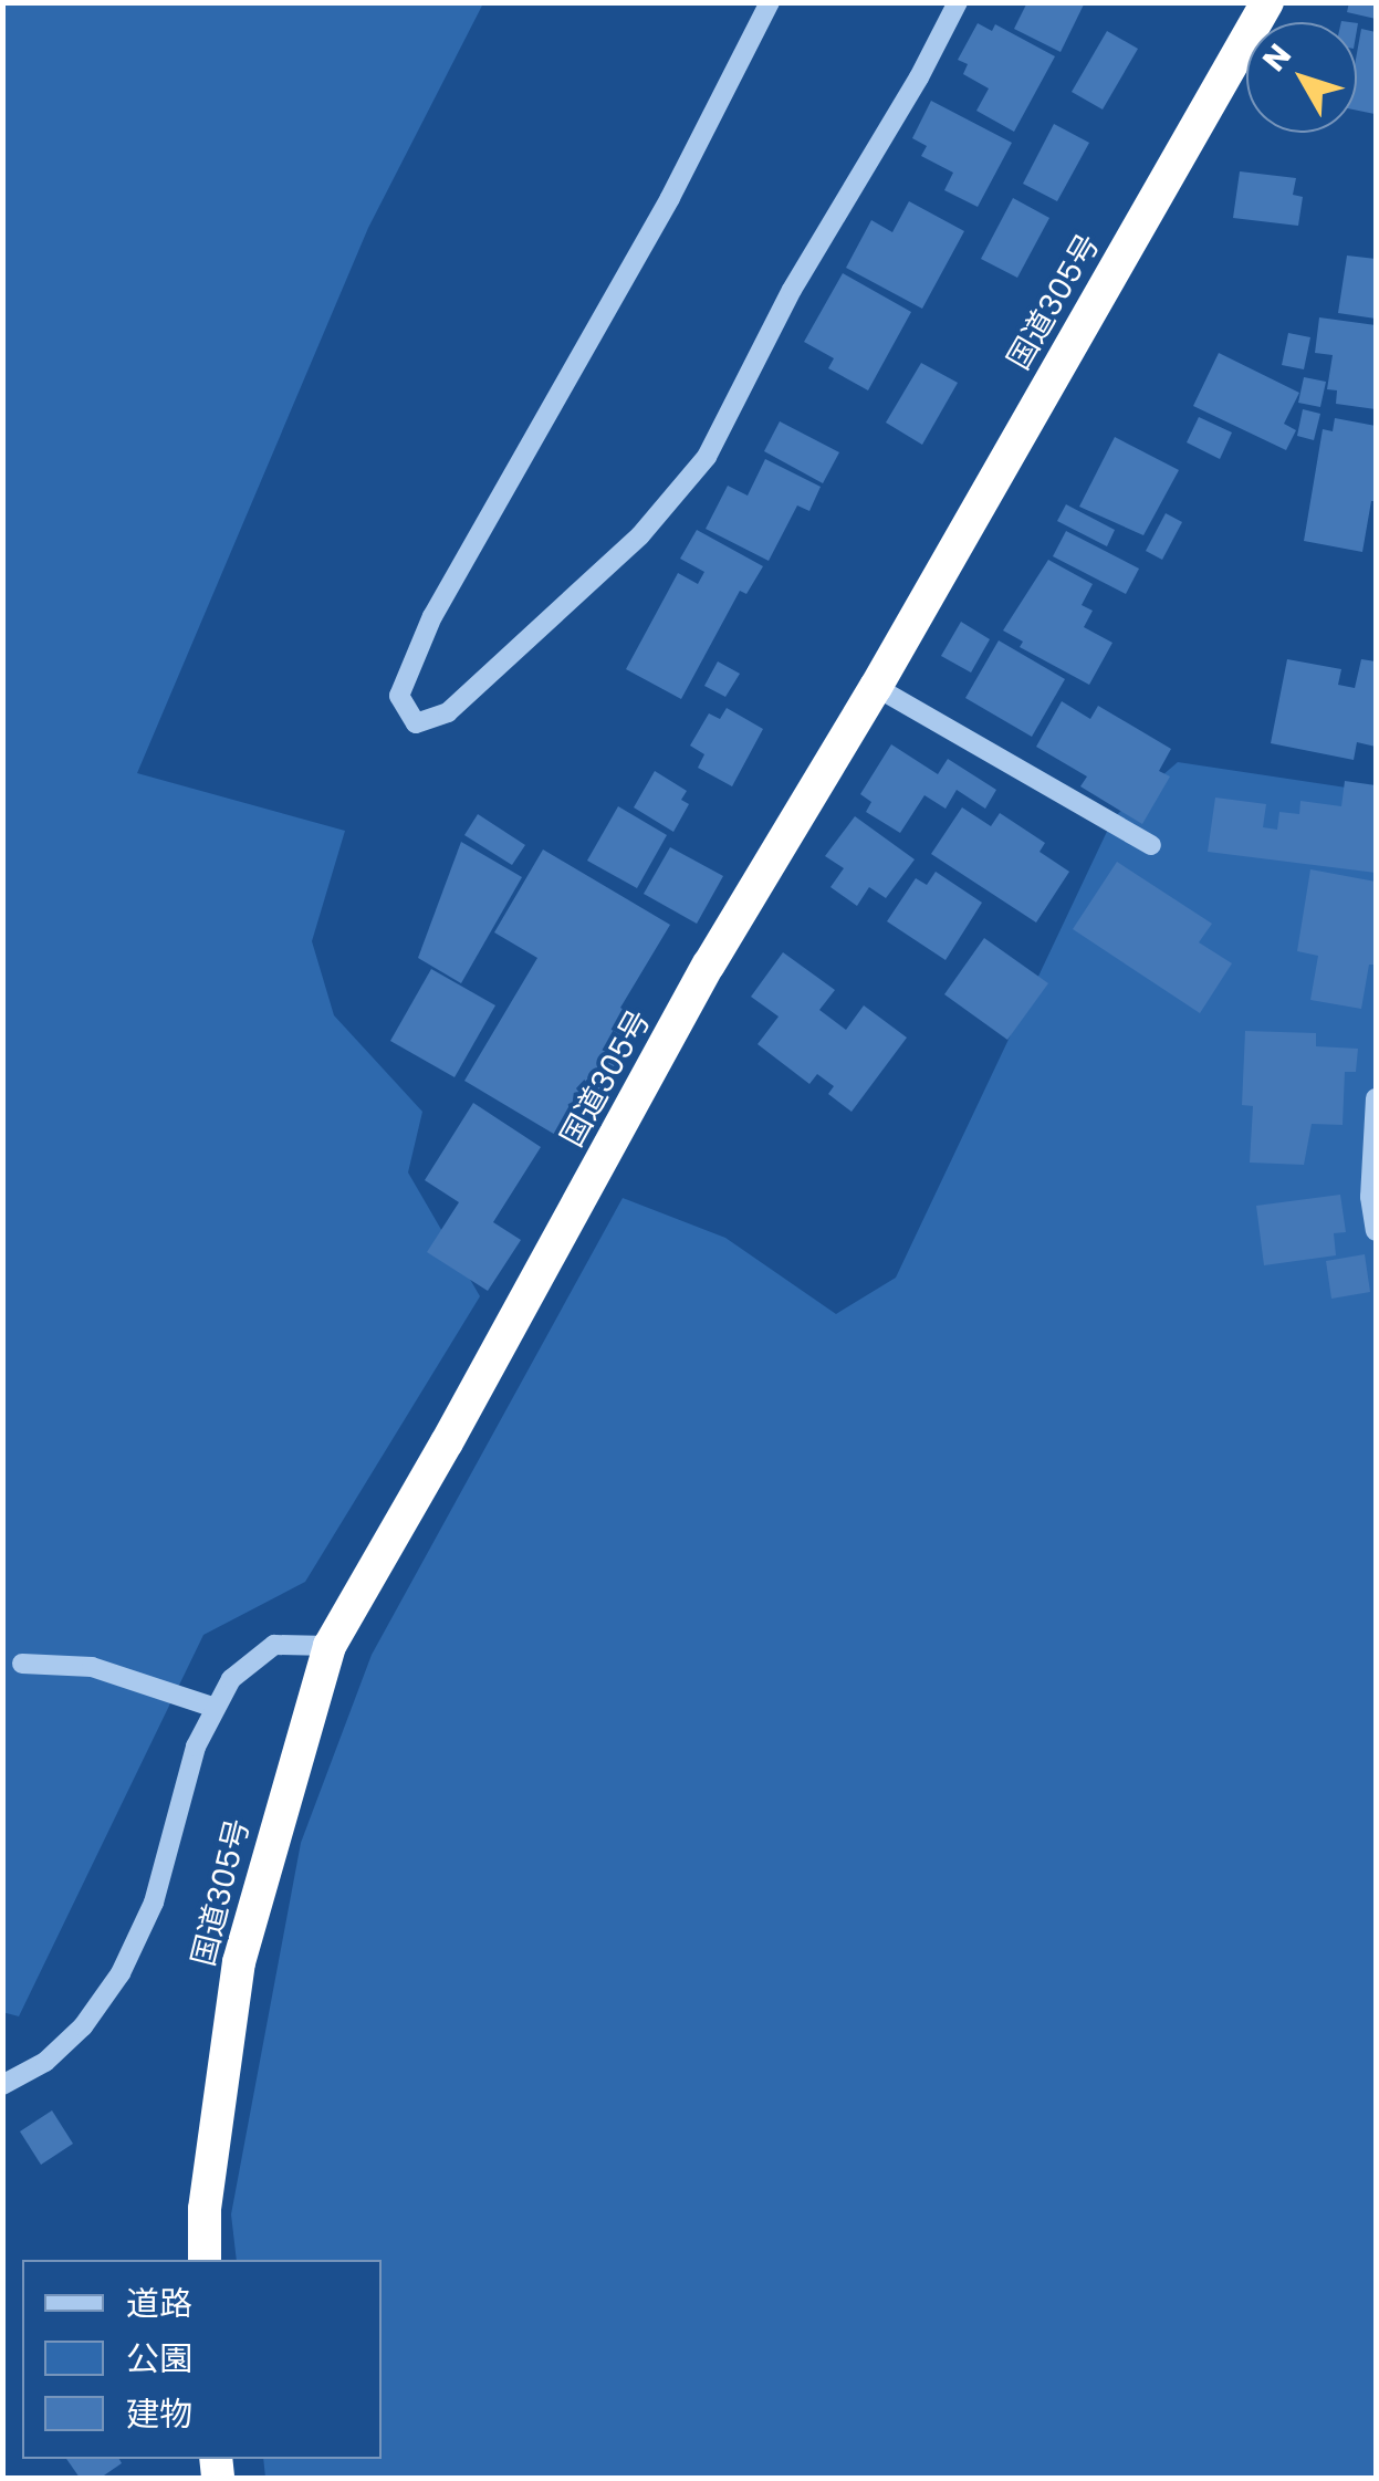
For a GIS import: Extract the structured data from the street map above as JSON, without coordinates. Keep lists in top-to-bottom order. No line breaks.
{"streets":{"highway":["国道305号"]},"legend":["道路","公園","建物"],"north":"top left"}
